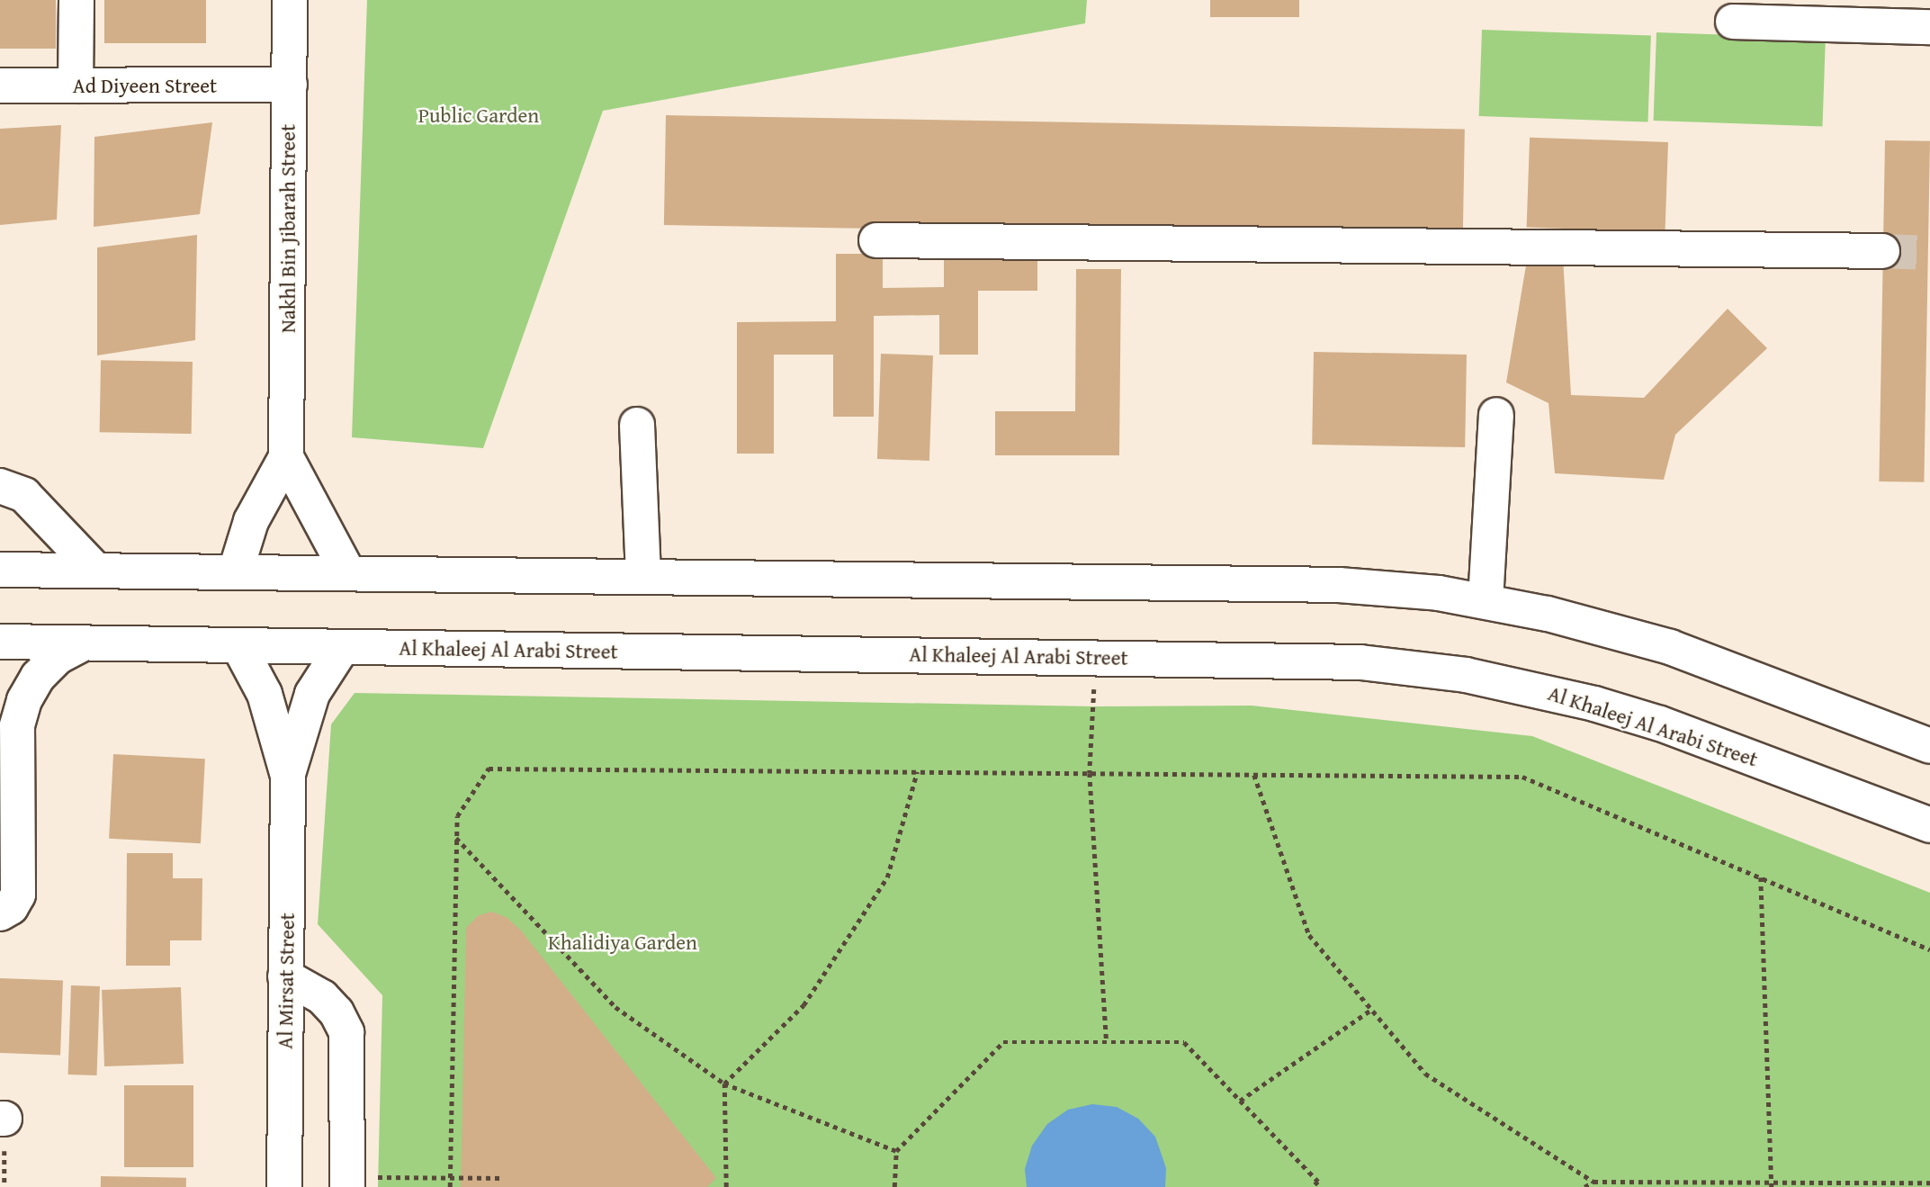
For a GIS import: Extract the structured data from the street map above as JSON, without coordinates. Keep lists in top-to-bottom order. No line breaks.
{"streets":{"main road":["Ad Diyeen Street","Nakhl Bin Jibarah Street","Al Khaleej Al Arabi Street","Al Mirsat Street"]},"crossings":[["Ad Diyeen Street","Nakhl Bin Jibarah Street"],["Al Khaleej Al Arabi Street","Al Mirsat Street"]],"parks":["Public Garden","Khalidiya Garden"]}
